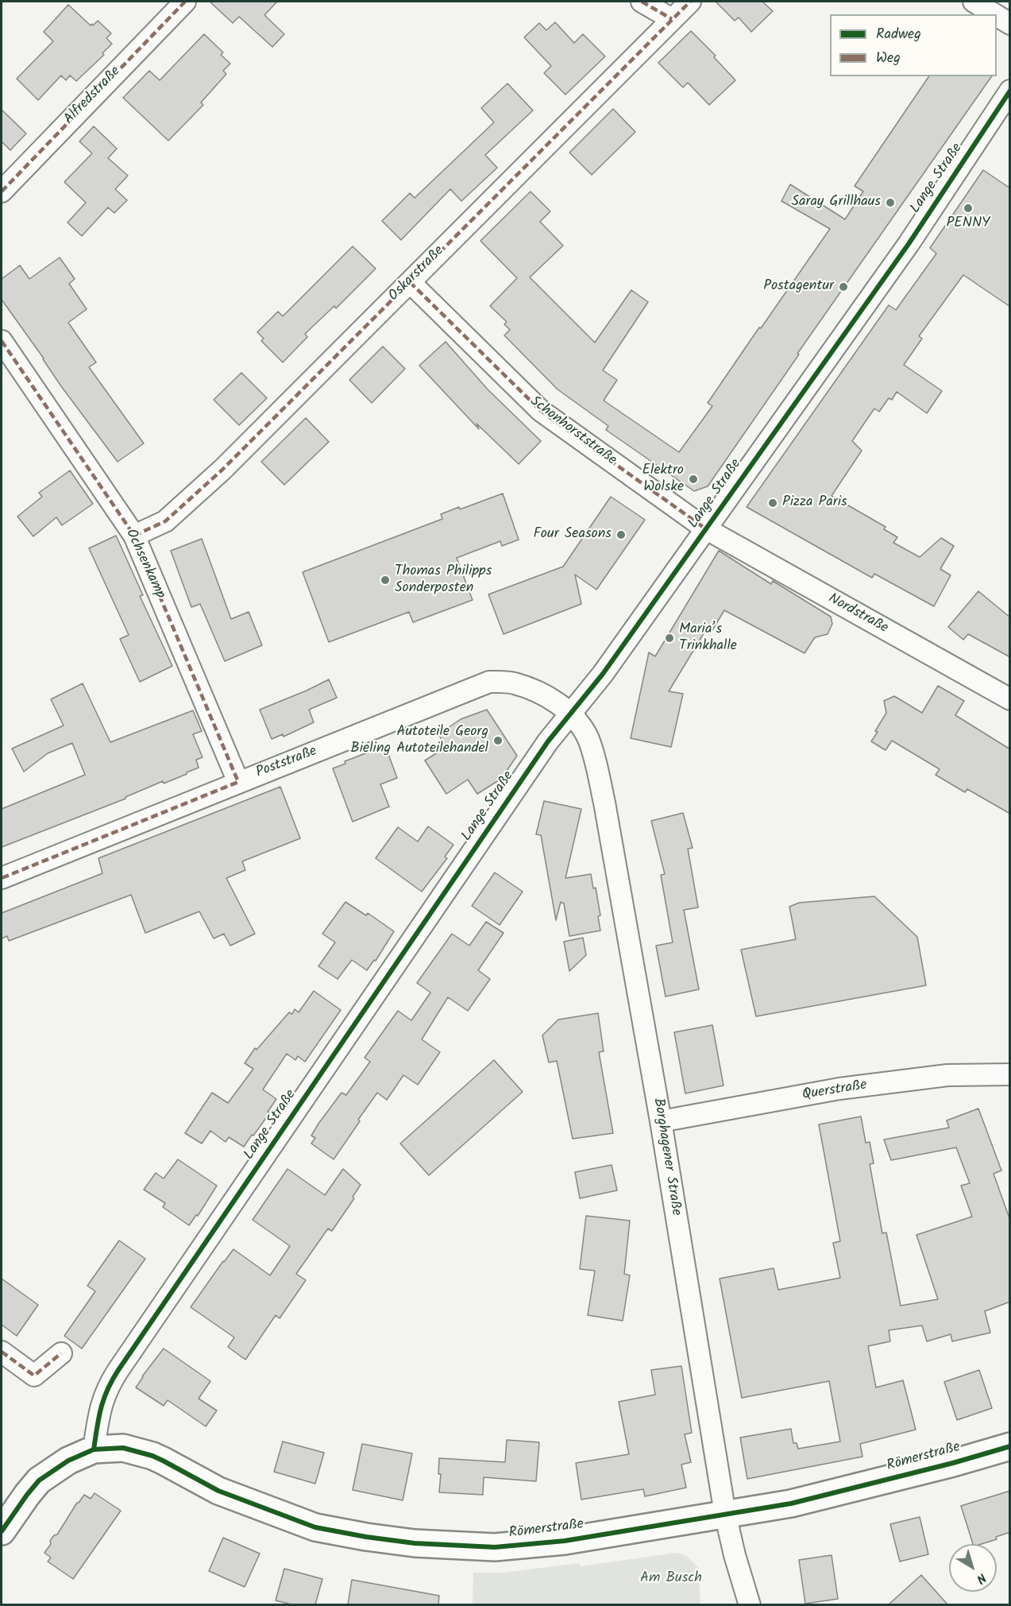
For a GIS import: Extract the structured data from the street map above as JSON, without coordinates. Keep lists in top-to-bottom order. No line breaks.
{"streets":{"main road":["Römerstraße"],"street":["Alfredstraße","Lange Straße","Oskarstraße","Schonhorststraße","Ochsenkamp","Nordstraße","Poststraße","Querstraße","Borghagener Straße"]},"crossings":[["Lange Straße","Schonhorststraße"],["Lange Straße","Nordstraße"],["Lange Straße","Poststraße"],["Lange Straße","Borghagener Straße"],["Lange Straße","Römerstraße"],["Oskarstraße","Schonhorststraße"],["Oskarstraße","Ochsenkamp"],["Schonhorststraße","Nordstraße"],["Ochsenkamp","Poststraße"],["Poststraße","Borghagener Straße"],["Querstraße","Borghagener Straße"],["Borghagener Straße","Römerstraße"]],"parks":["Am Busch"],"places":["Saray Grillhaus","PENNY","Postagentur","Elektro Wolske","Pizza Paris","Four Seasons","Thomas Philipps Sonderposten","Maria’s Trinkhalle","Autoteile Georg Bieling Autoteilehandel"],"legend":["Radweg","Weg"],"north":"bottom right"}
